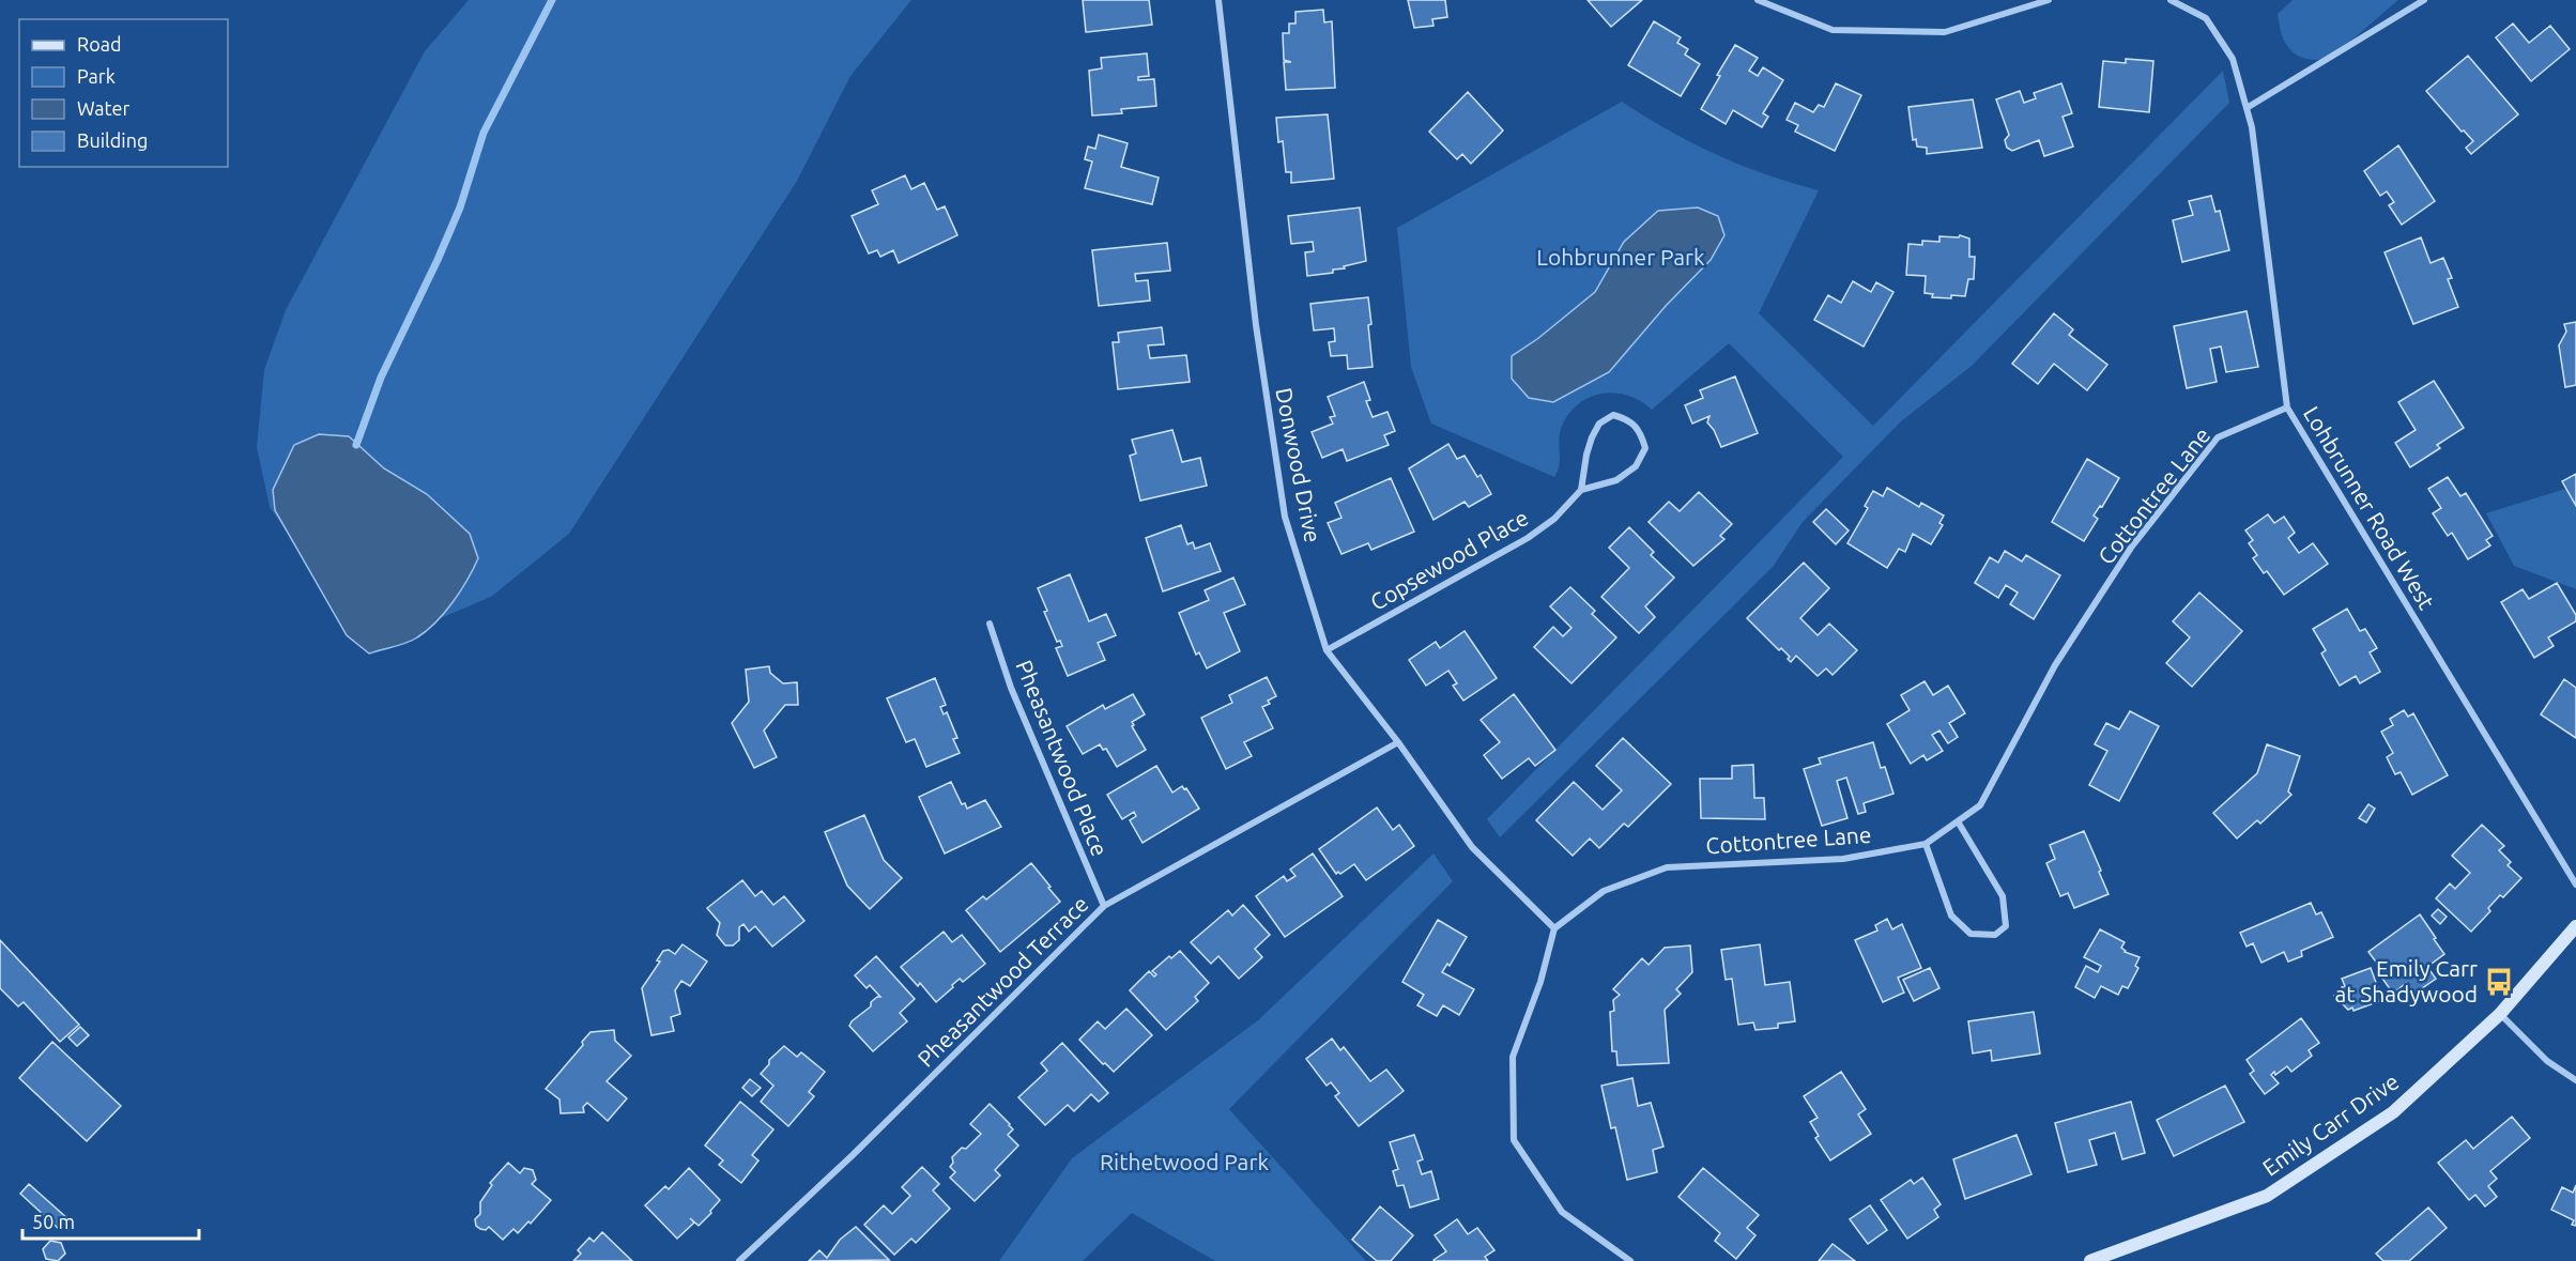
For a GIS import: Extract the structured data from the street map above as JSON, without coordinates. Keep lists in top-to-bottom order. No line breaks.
{"streets":{"street":["Donwood Drive","Cottontree Lane","Lohbrunner Road West","Copsewood Place","Pheasantwood Place","Pheasantwood Terrace","Emily Carr Drive"]},"crossings":[["Donwood Drive","Cottontree Lane"],["Donwood Drive","Copsewood Place"],["Donwood Drive","Pheasantwood Terrace"],["Cottontree Lane","Lohbrunner Road West"],["Pheasantwood Place","Pheasantwood Terrace"]],"parks":["Lohbrunner Park","Rithetwood Park"],"places":{"bus stop":["Emily Carr at Shadywood"]},"legend":["Road","Park","Water","Building"],"scale_bar":"50 m"}
